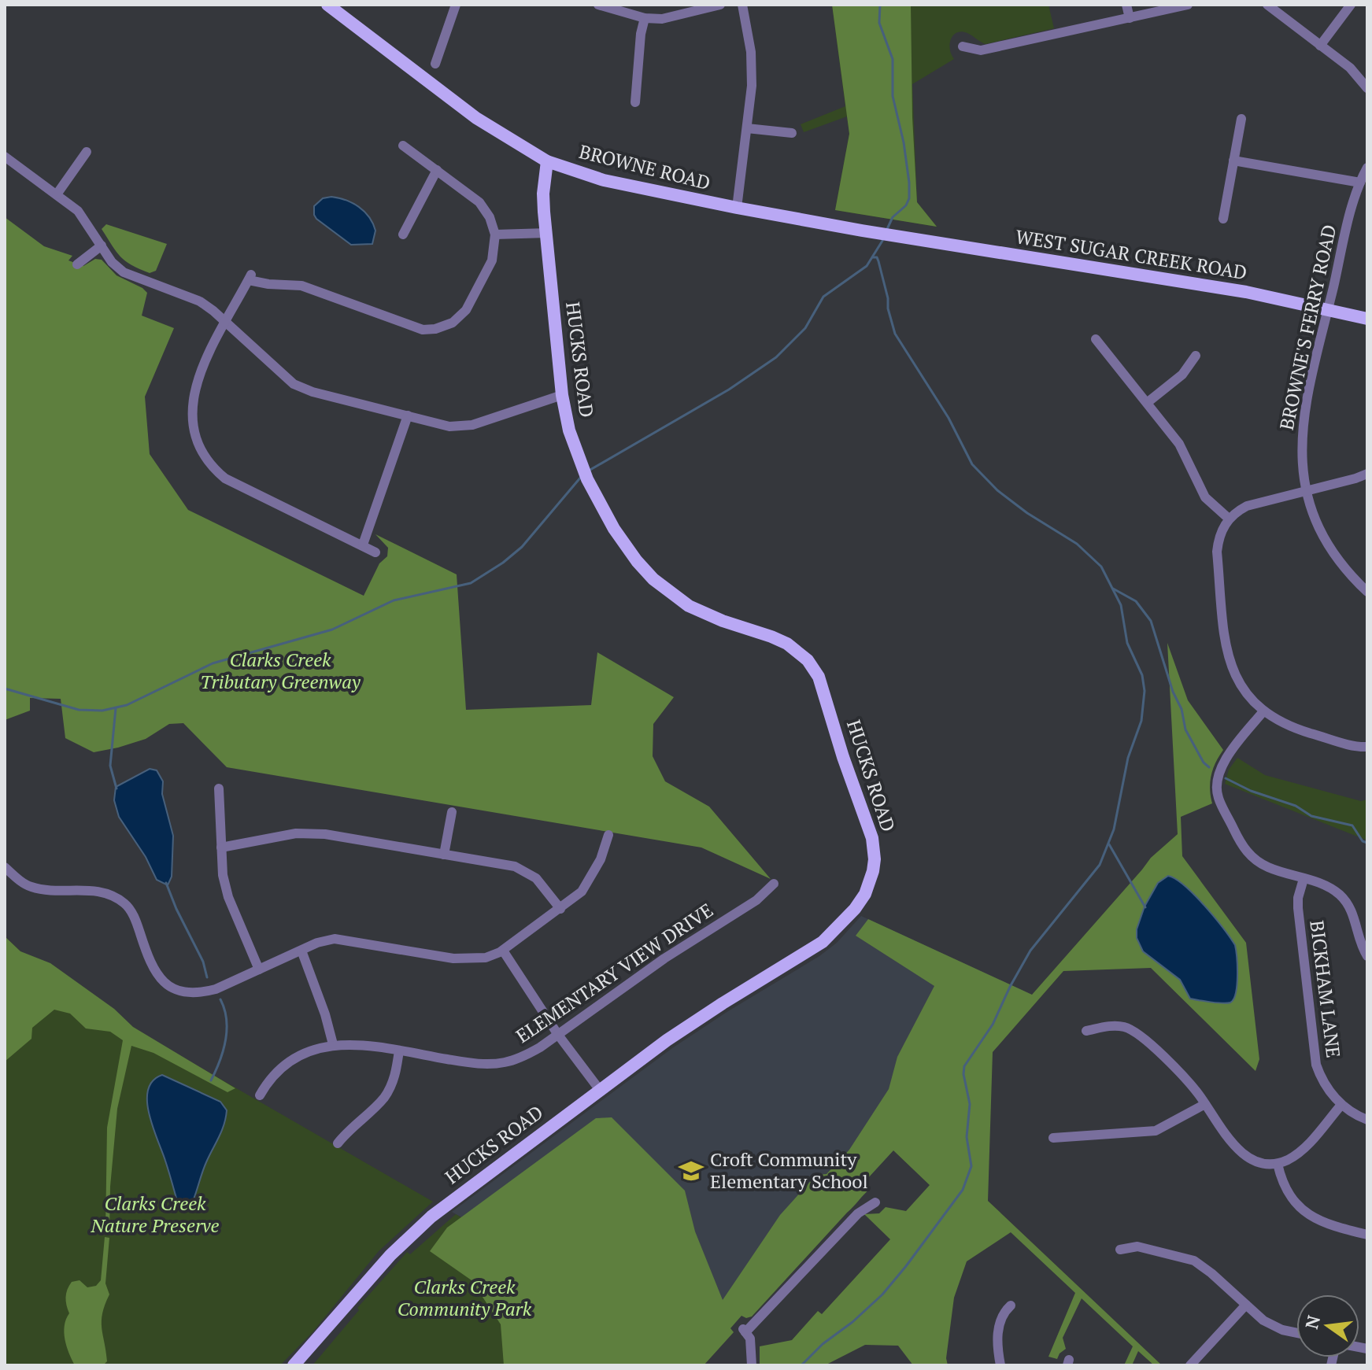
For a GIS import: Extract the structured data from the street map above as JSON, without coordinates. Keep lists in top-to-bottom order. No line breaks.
{"streets":{"main road":["BROWNE ROAD","WEST SUGAR CREEK ROAD","HUCKS ROAD"],"street":["BROWNE'S FERRY ROAD","ELEMENTARY VIEW DRIVE","BICKHAM LANE"]},"crossings":[["BROWNE ROAD","WEST SUGAR CREEK ROAD"],["BROWNE ROAD","HUCKS ROAD"],["WEST SUGAR CREEK ROAD","BROWNE'S FERRY ROAD"]],"parks":["Clarks Creek Tributary Greenway","Clarks Creek Nature Preserve","Clarks Creek Community Park"],"places":{"school or university":["Croft Community Elementary School"]},"north":"left"}
